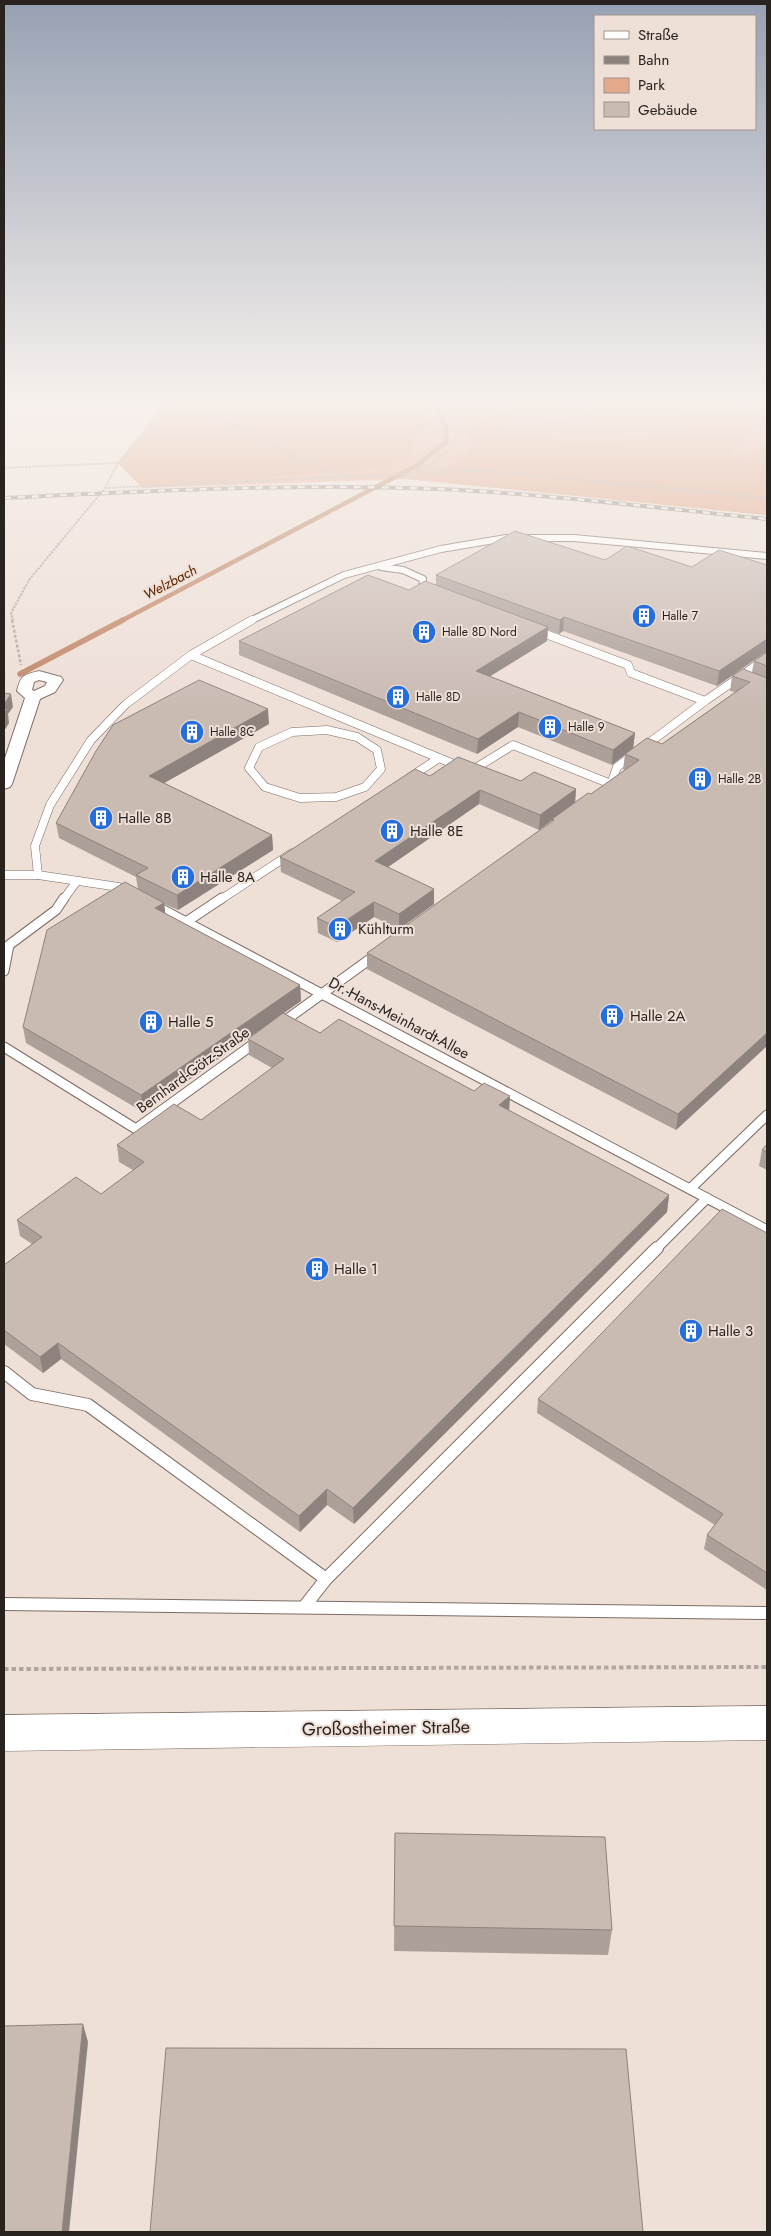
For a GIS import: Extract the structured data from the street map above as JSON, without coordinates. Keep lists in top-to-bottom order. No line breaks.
{"streets":{"main road":["Großostheimer Straße"],"lane":["Dr.-Hans-Meinhardt-Allee","Bernhard-Götz-Straße"]},"crossings":[["Dr.-Hans-Meinhardt-Allee","Bernhard-Götz-Straße"]],"water":["Welzbach"],"places":{"building":["Halle 7","Halle 8D Nord","Halle 8D","Halle 9","Halle 8C","Halle 2B","Halle 8B","Halle 8E","Halle 8A","Kühlturm","Halle 2A","Halle 5","Halle 1","Halle 3"]},"legend":["Straße","Bahn","Park","Gebäude"]}
